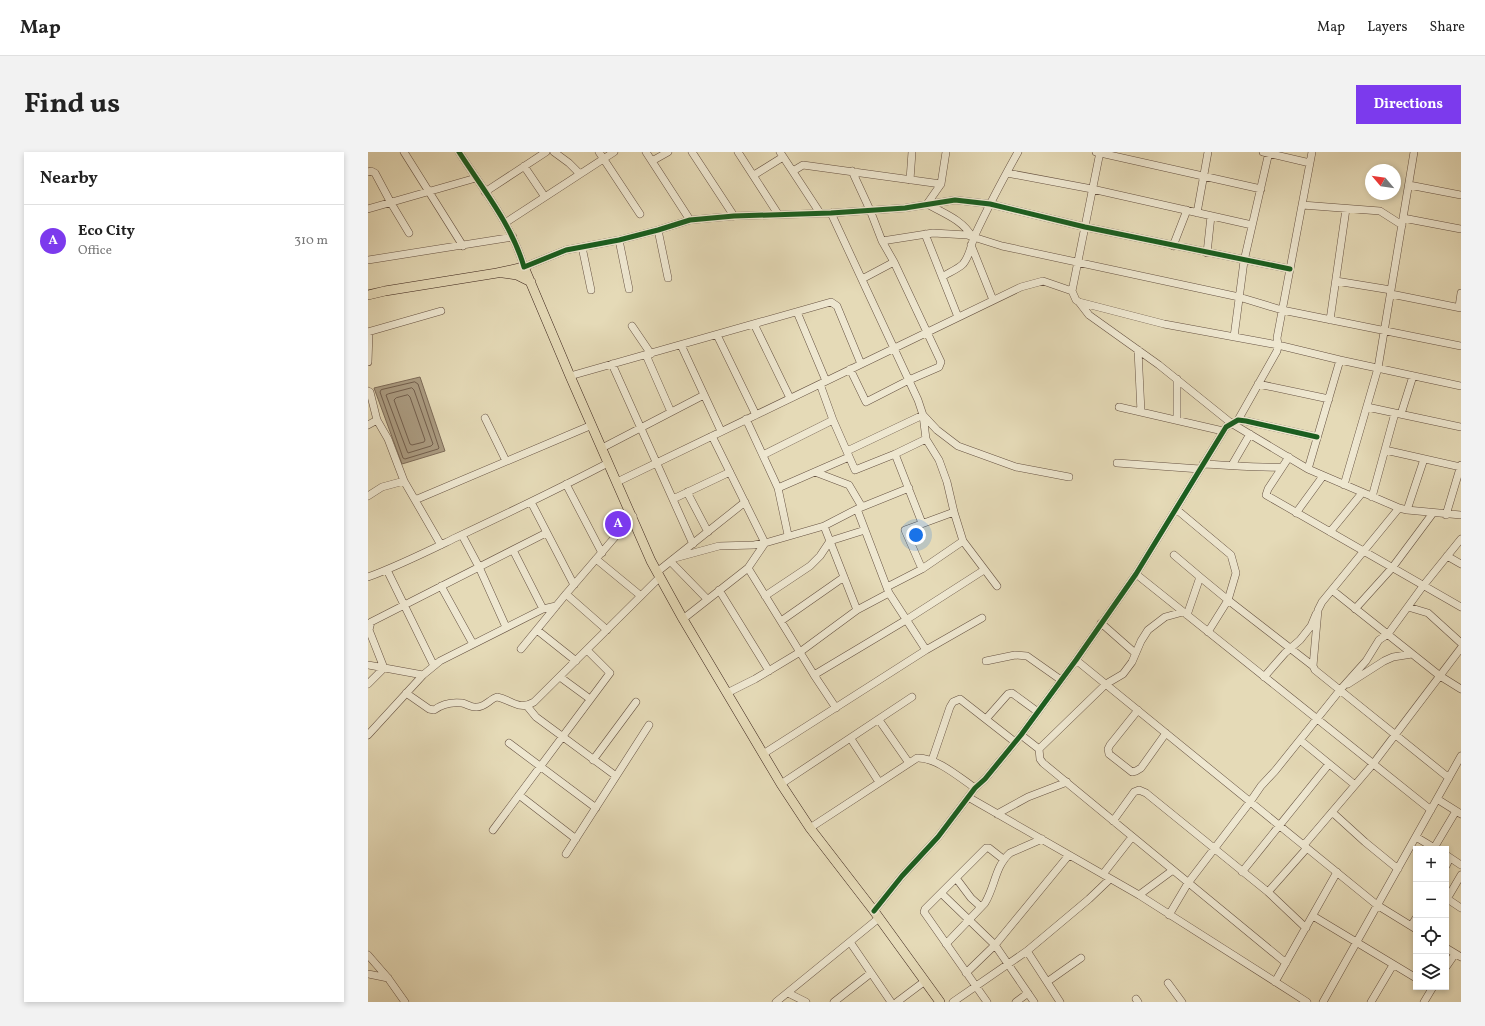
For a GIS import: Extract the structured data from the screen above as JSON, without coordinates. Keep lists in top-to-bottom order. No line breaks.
{"north":"top left","page":{"header":"Map","nav":["Map","Layers","Share"],"title":"Find us","buttons":"Directions","heading":"Nearby","list":[{"mark":"A","name":"Eco City","note":"Office","value":"310 m"}],"pins":"A","map_buttons":["+","−"]}}
